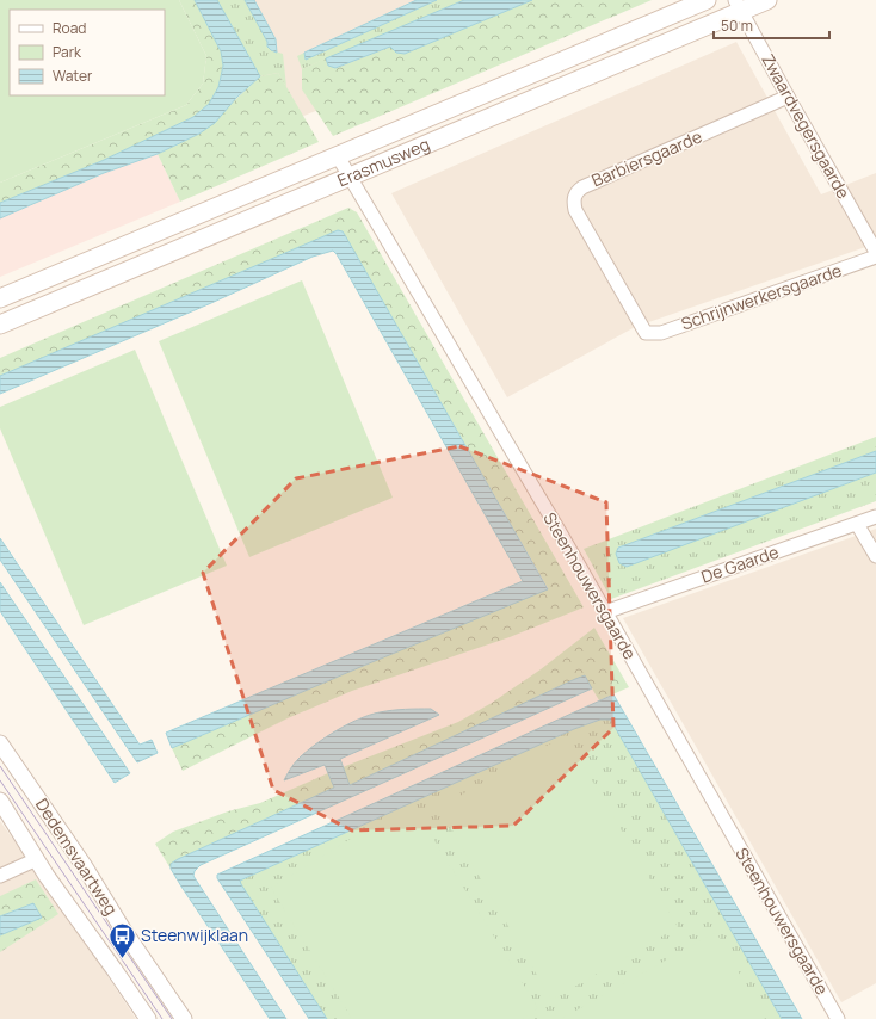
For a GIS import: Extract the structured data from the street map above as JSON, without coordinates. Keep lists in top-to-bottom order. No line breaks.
{"streets":{"main road":["Erasmusweg"],"street":["Zwaardvegersgaarde","Barbiersgaarde","Schrijnwerkersgaarde","De Gaarde","Steenhouwersgaarde","Dedemsvaartweg"]},"crossings":[["Zwaardvegersgaarde","Barbiersgaarde"],["Zwaardvegersgaarde","Erasmusweg"],["Barbiersgaarde","Schrijnwerkersgaarde"],["Erasmusweg","Steenhouwersgaarde"],["De Gaarde","Steenhouwersgaarde"]],"places":{"bus stop":["Steenwijklaan"]},"legend":["Road","Park","Water"],"scale_bar":"50 m"}
